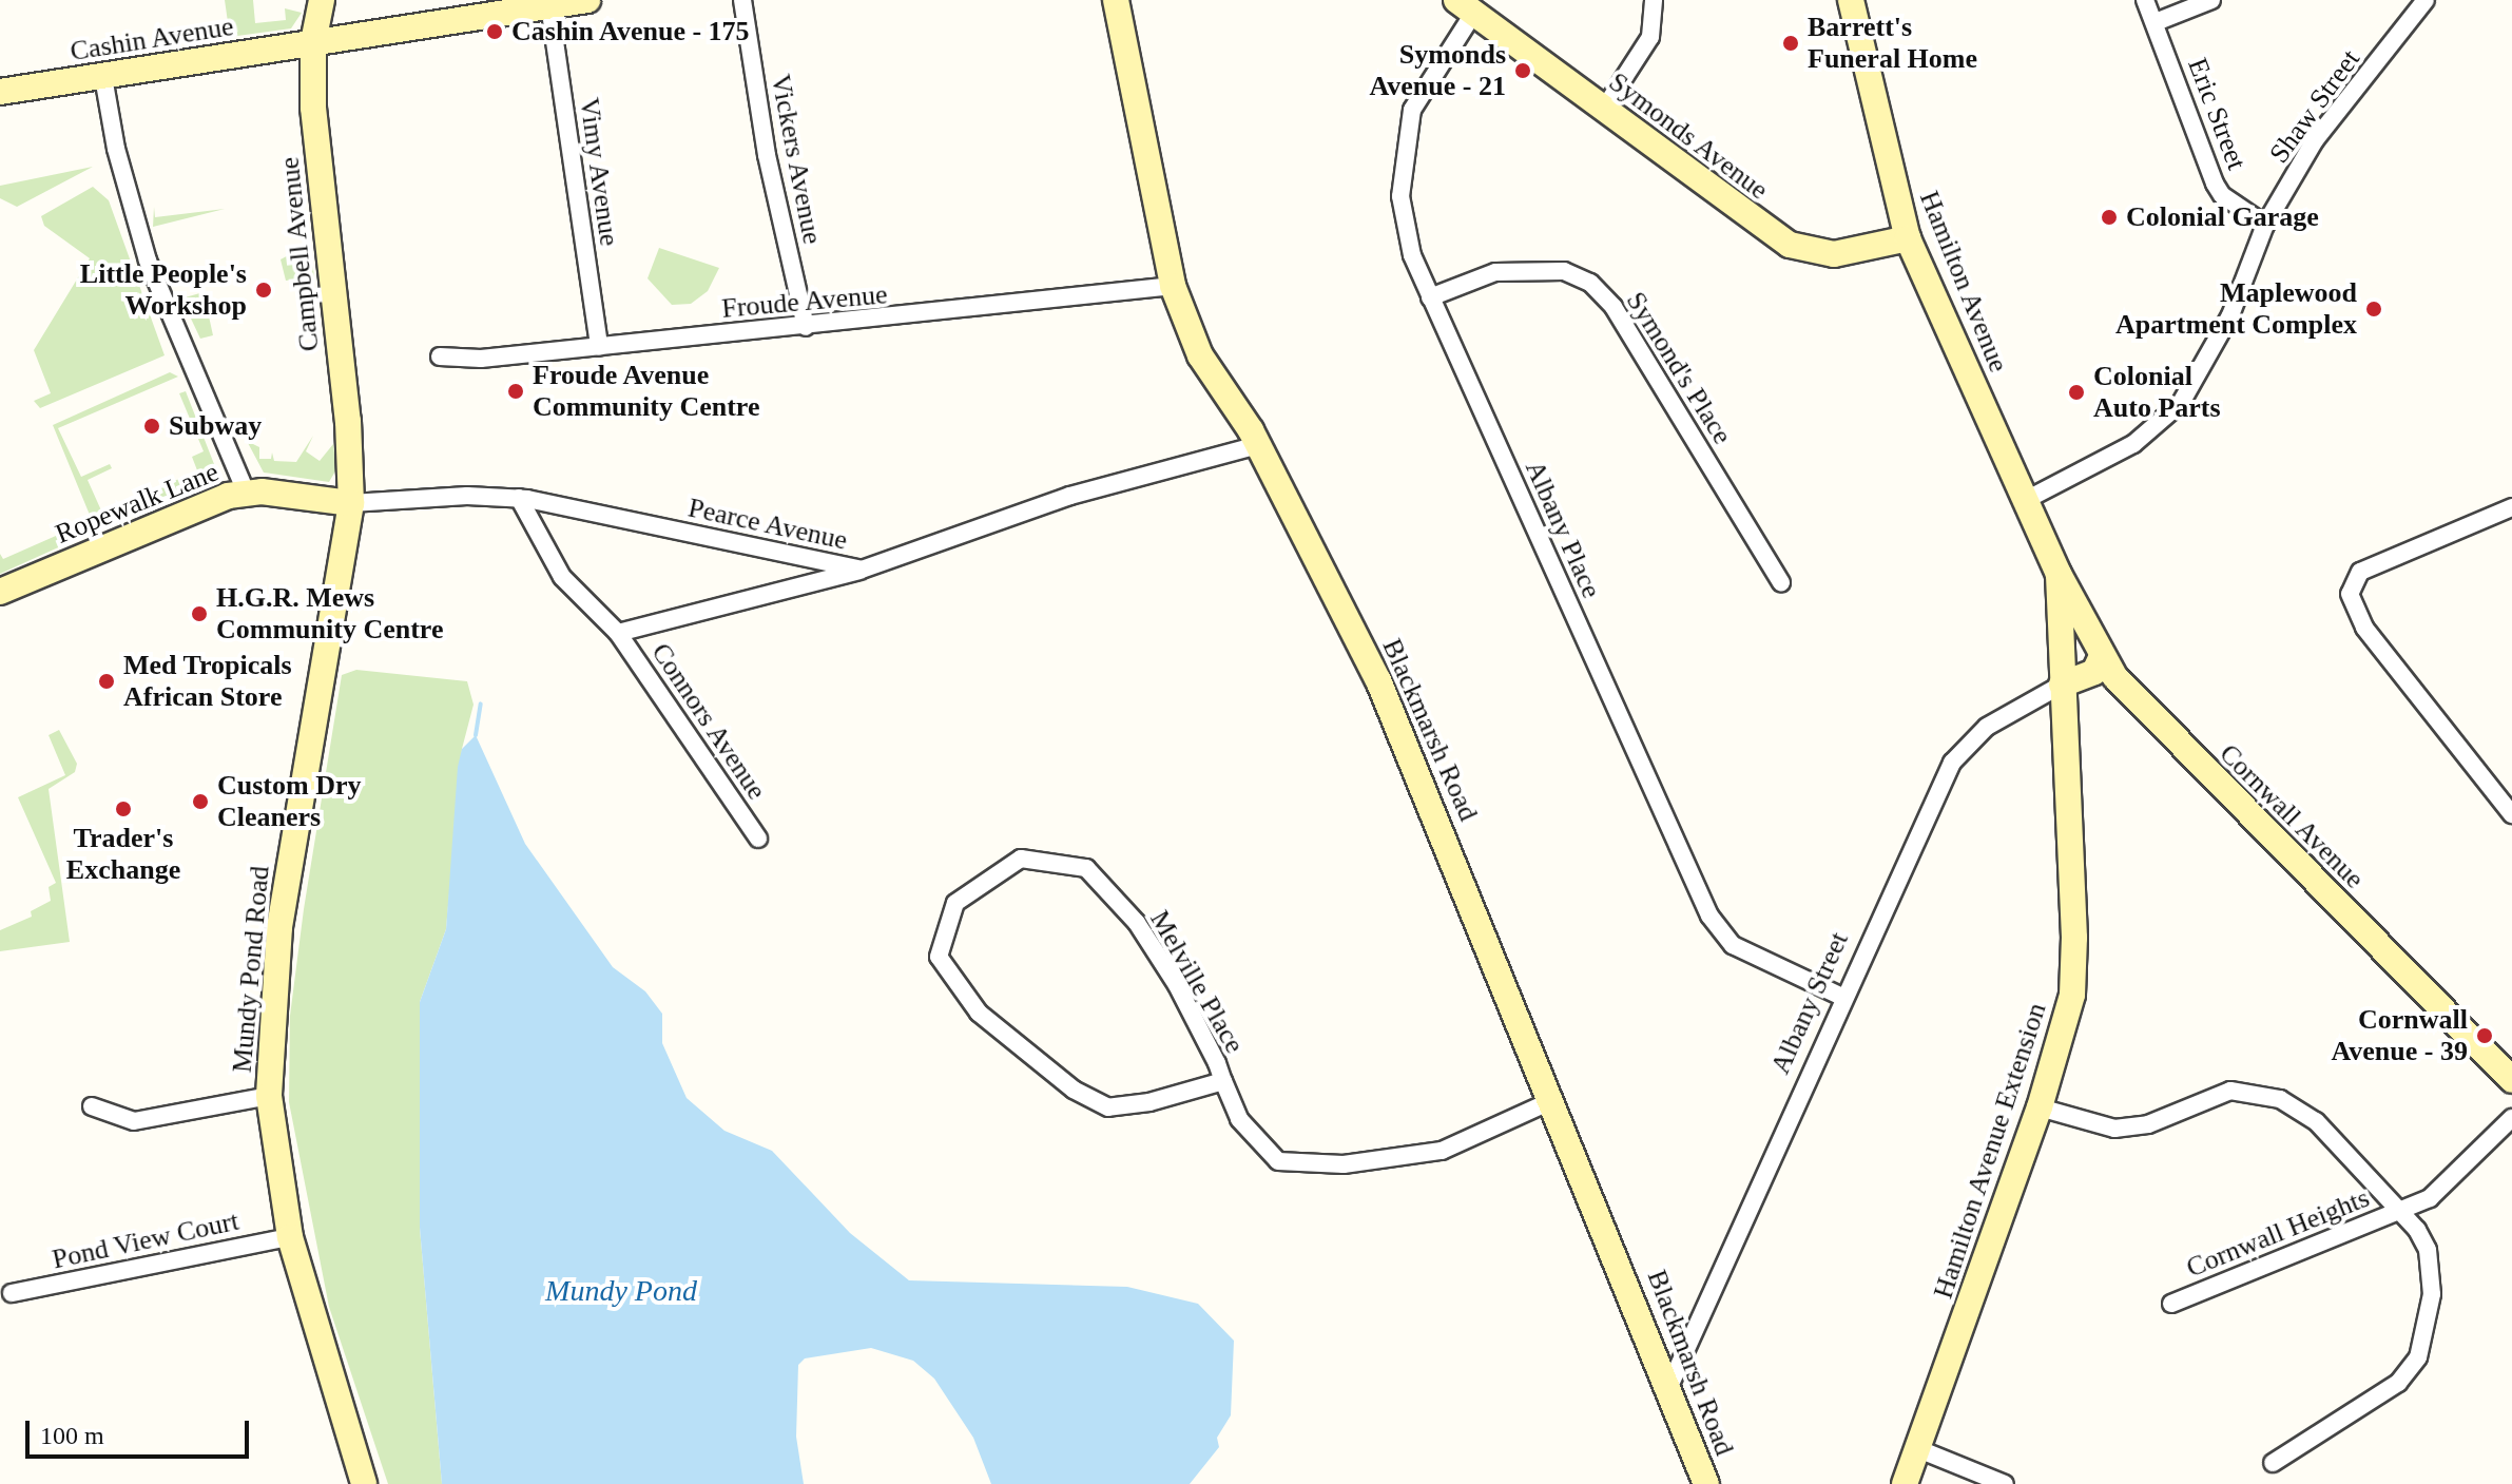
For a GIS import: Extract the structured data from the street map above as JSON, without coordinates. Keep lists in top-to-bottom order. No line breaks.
{"streets":{"street":["Cashin Avenue","Shaw Street","Eric Street","Symonds Avenue","Vickers Avenue","Vimy Avenue","Campbell Avenue","Hamilton Avenue","Froude Avenue","Symond's Place","Ropewalk Lane","Pearce Avenue","Albany Place","Connors Avenue","Blackmarsh Road","Cornwall Avenue","Mundy Pond Road","Melville Place","Albany Street","Hamilton Avenue Extension","Cornwall Heights","Pond View Court"]},"crossings":[["Cashin Avenue","Vimy Avenue"],["Cashin Avenue","Campbell Avenue"],["Shaw Street","Eric Street"],["Shaw Street","Hamilton Avenue"],["Symonds Avenue","Hamilton Avenue"],["Symonds Avenue","Albany Place"],["Vickers Avenue","Froude Avenue"],["Vimy Avenue","Froude Avenue"],["Campbell Avenue","Ropewalk Lane"],["Campbell Avenue","Pearce Avenue"],["Campbell Avenue","Mundy Pond Road"],["Hamilton Avenue","Cornwall Avenue"],["Hamilton Avenue","Hamilton Avenue Extension"],["Froude Avenue","Blackmarsh Road"],["Symond's Place","Albany Place"],["Ropewalk Lane","Pearce Avenue"],["Ropewalk Lane","Mundy Pond Road"],["Pearce Avenue","Connors Avenue"],["Pearce Avenue","Blackmarsh Road"],["Pearce Avenue","Mundy Pond Road"],["Albany Place","Albany Street"],["Blackmarsh Road","Melville Place"],["Blackmarsh Road","Albany Street"],["Cornwall Avenue","Albany Street"],["Cornwall Avenue","Hamilton Avenue Extension"],["Mundy Pond Road","Pond View Court"],["Albany Street","Hamilton Avenue Extension"],["Hamilton Avenue Extension","Cornwall Heights"]],"water":["Mundy Pond"],"places":["Cashin Avenue - 175","Barrett's Funeral Home","Symonds Avenue - 21","Colonial Garage","Little People's Workshop","Maplewood Apartment Complex","Froude Avenue Community Centre","Colonial Auto Parts","Subway","H.G.R. Mews Community Centre","Med Tropicals African Store","Custom Dry Cleaners","Trader's Exchange","Cornwall Avenue - 39"],"scale_bar":"100 m"}
